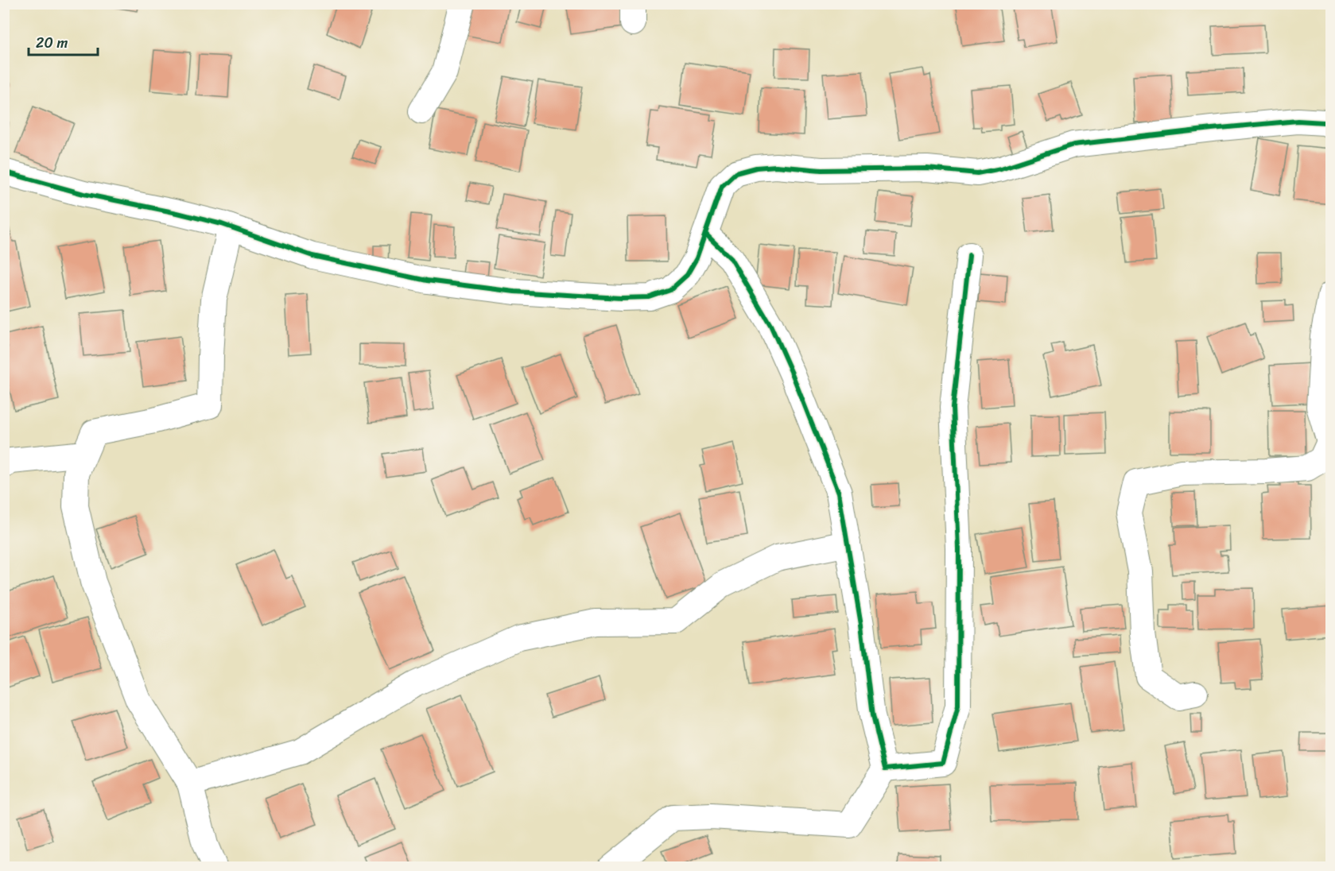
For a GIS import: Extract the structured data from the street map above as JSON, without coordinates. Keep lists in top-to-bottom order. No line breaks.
{"scale_bar":"20 m"}
